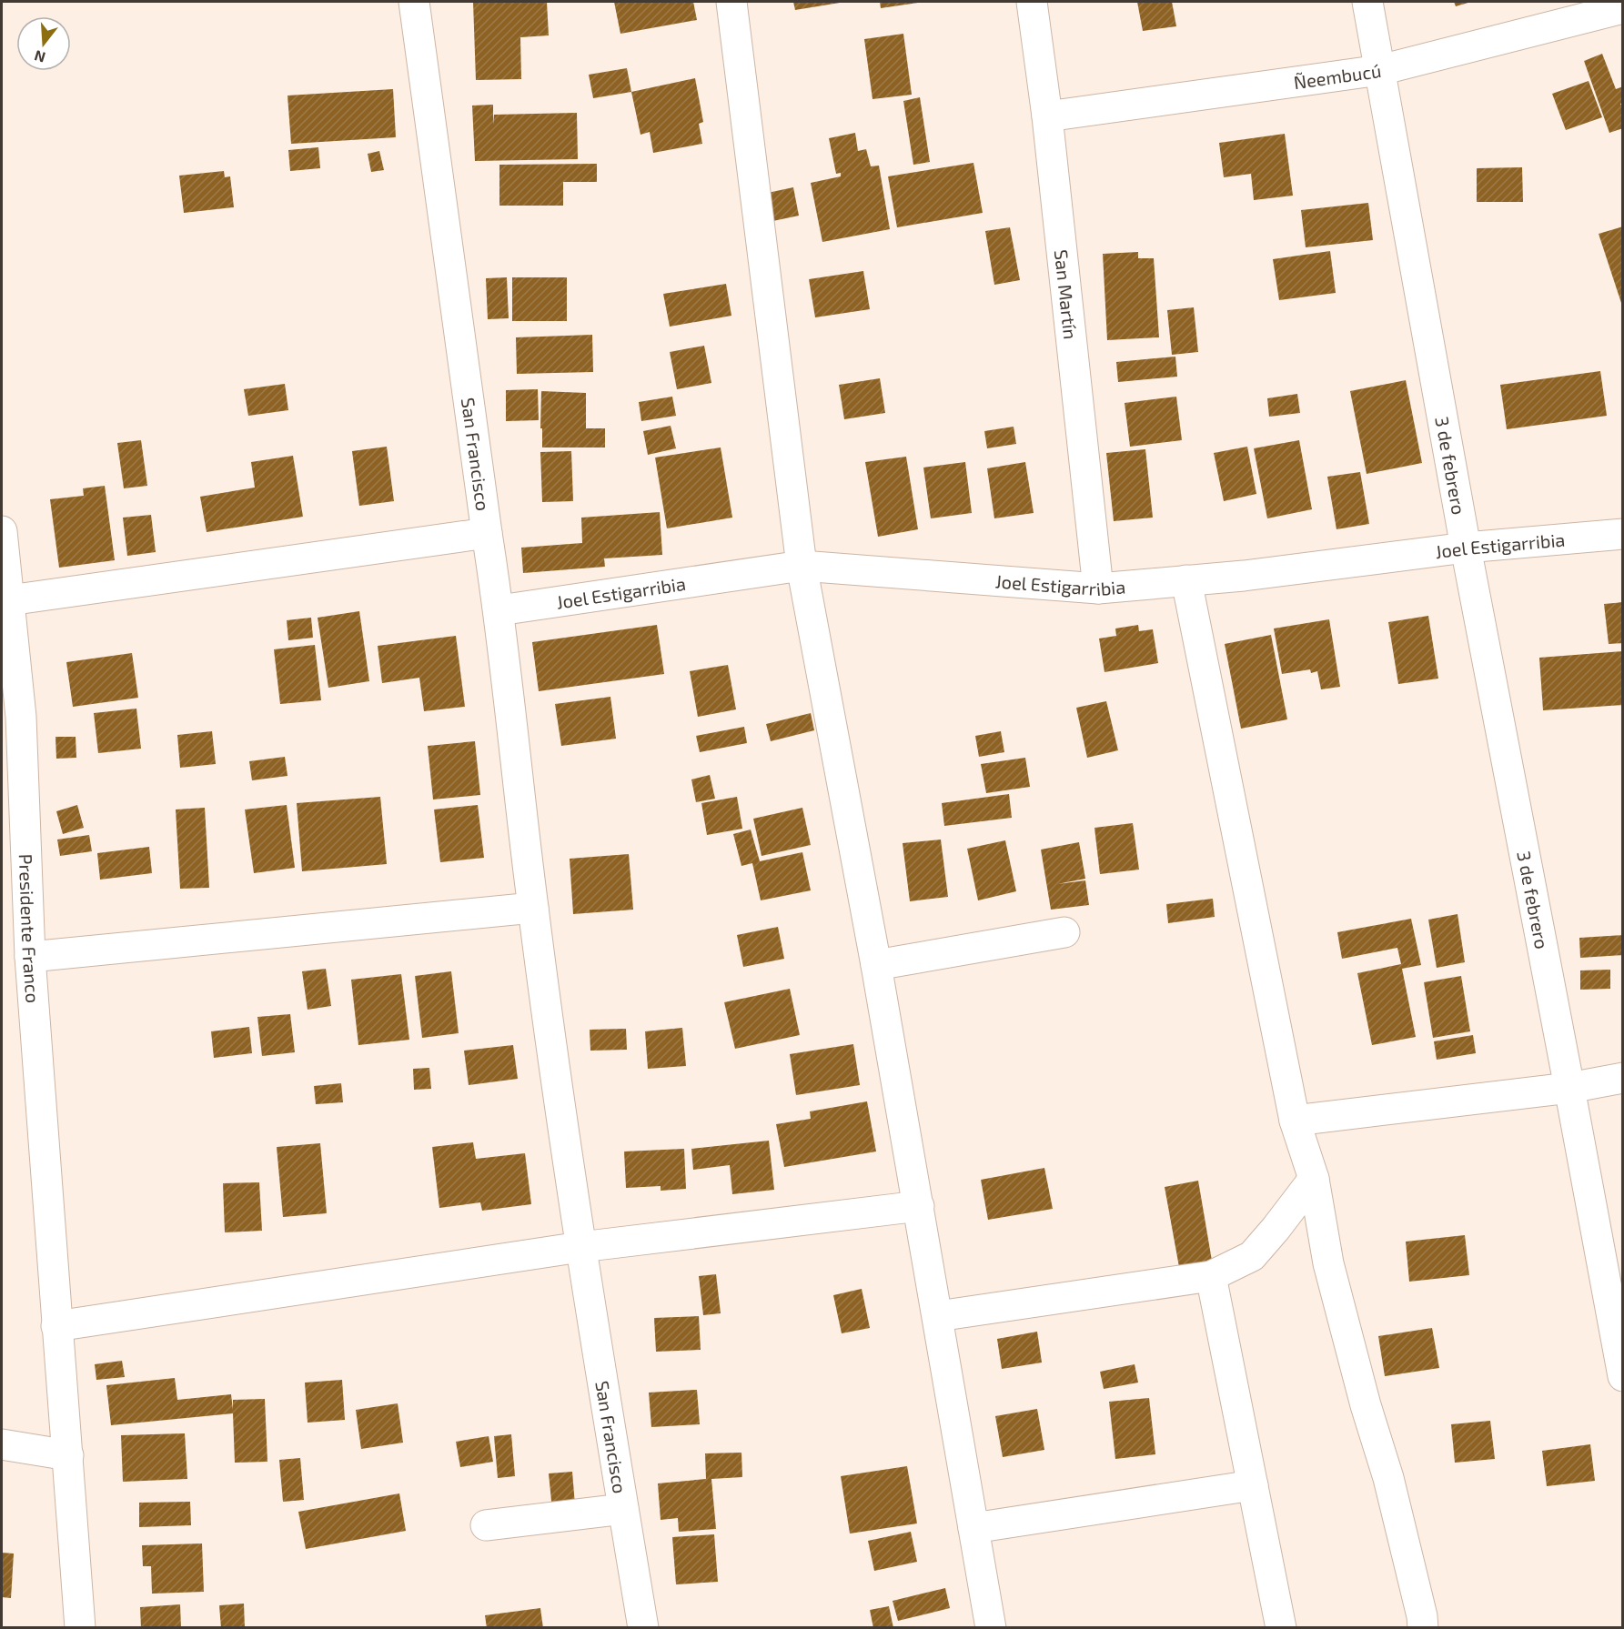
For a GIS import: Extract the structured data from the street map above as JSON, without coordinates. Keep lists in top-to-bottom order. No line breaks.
{"streets":{"street":["Ñeembucú","San Martín","San Francisco","3 de febrero","Joel Estigarribia","Presidente Franco"]},"crossings":[["Ñeembucú","San Martín"],["Ñeembucú","3 de febrero"],["San Martín","Joel Estigarribia"],["San Francisco","Joel Estigarribia"],["3 de febrero","Joel Estigarribia"]],"north":"bottom"}
